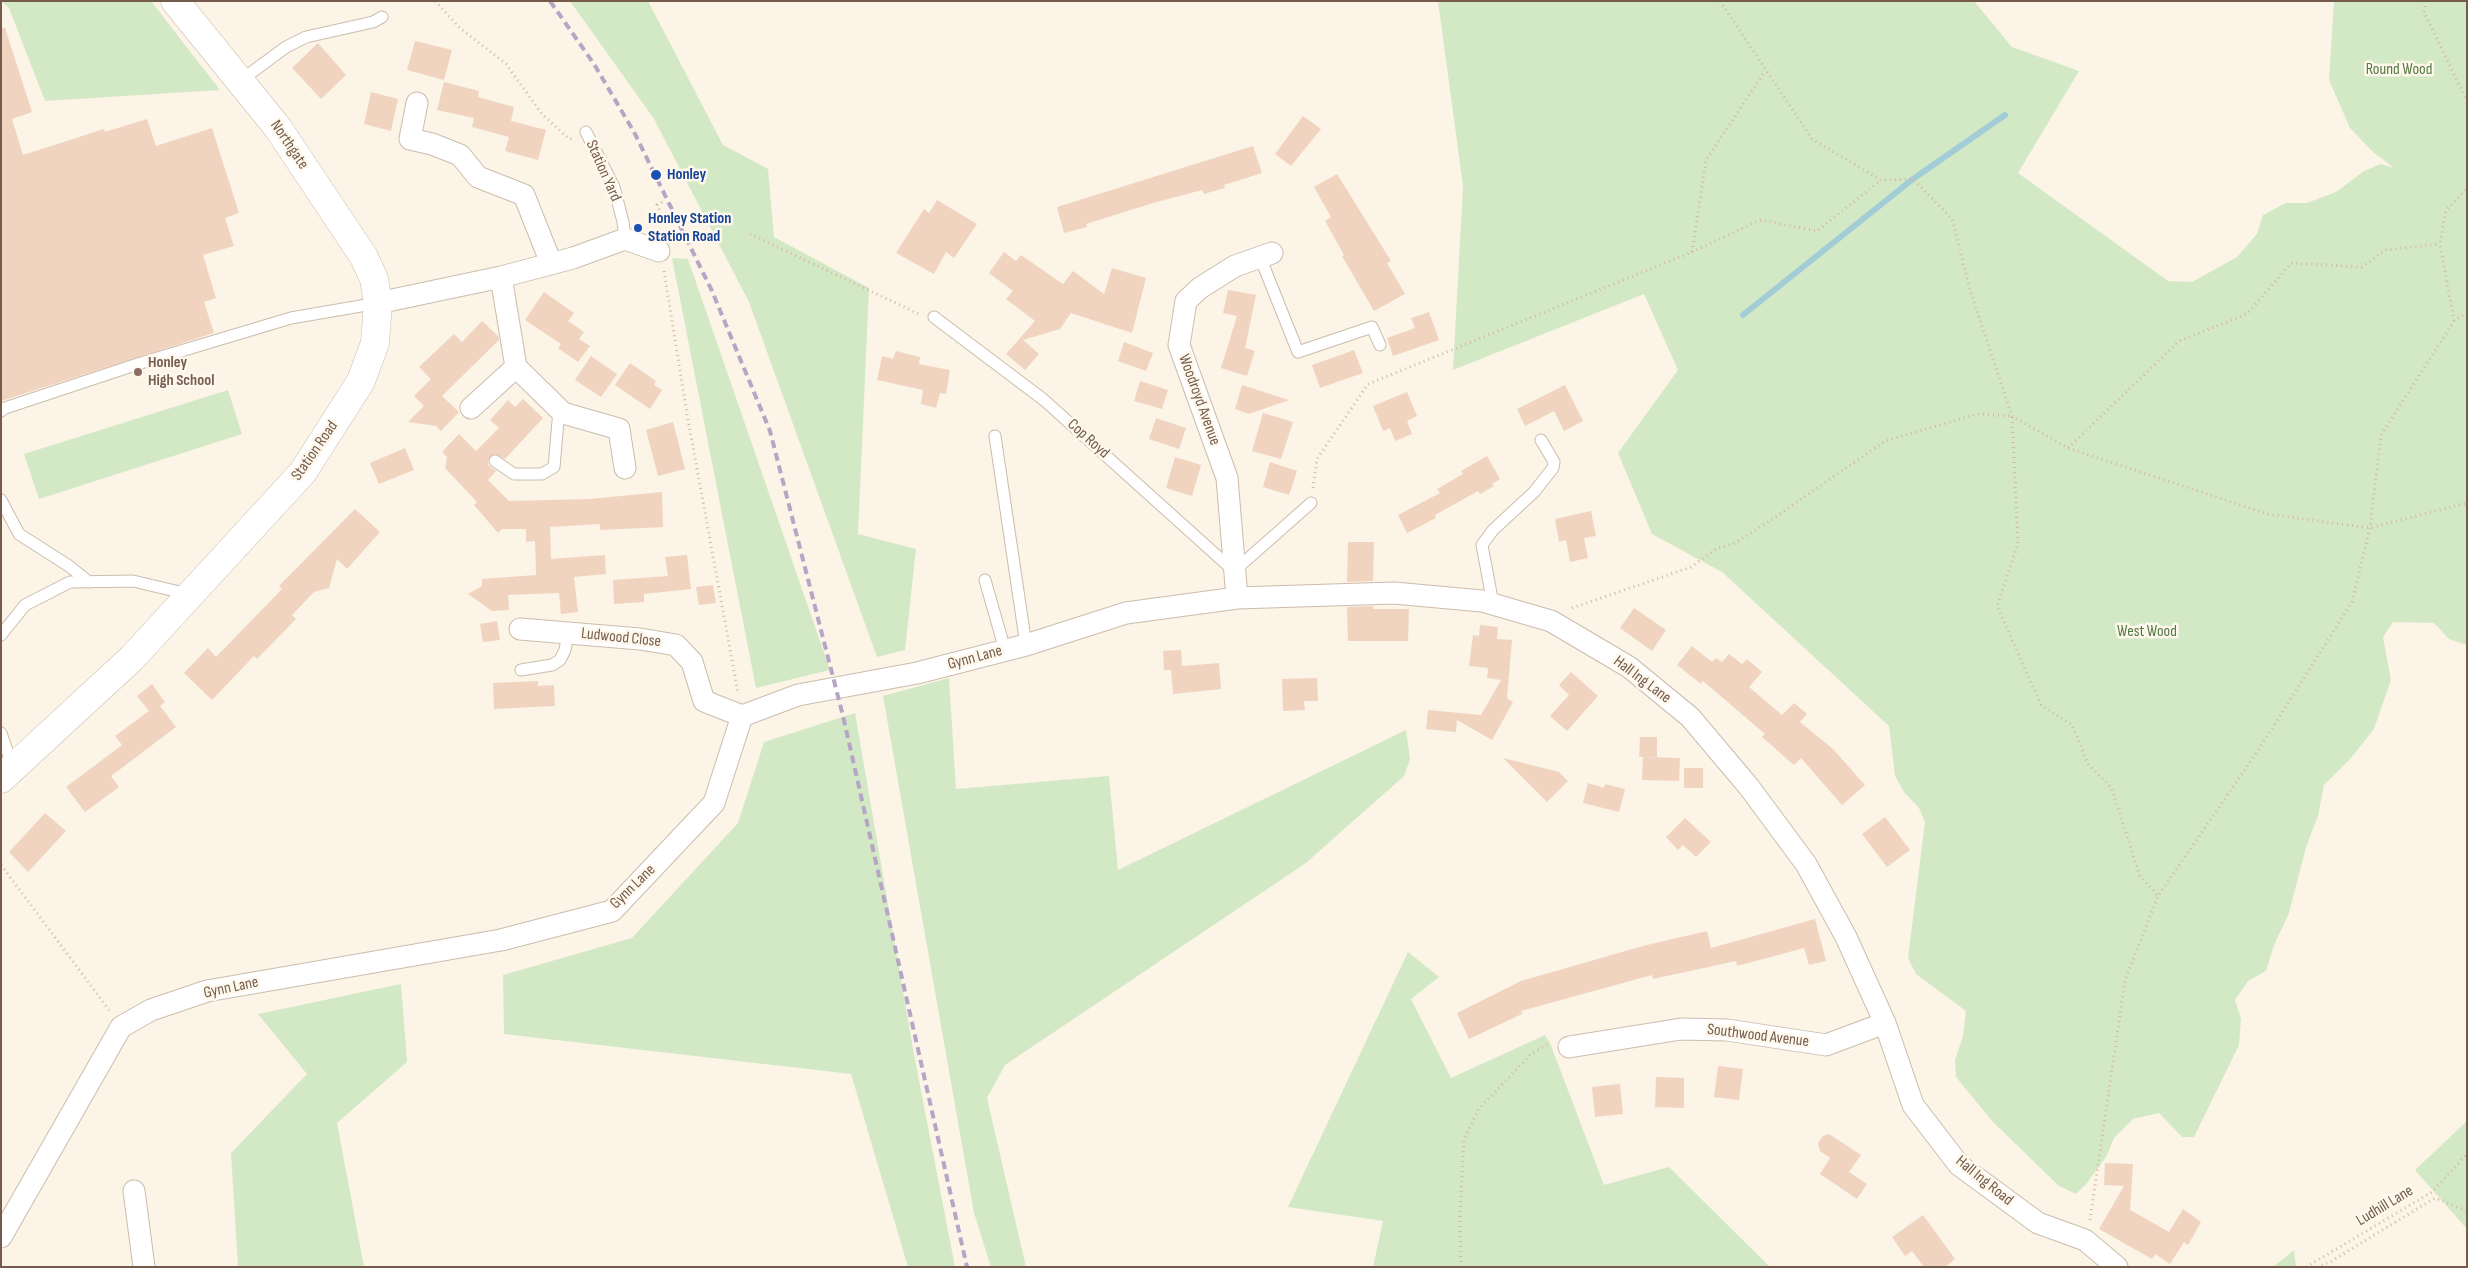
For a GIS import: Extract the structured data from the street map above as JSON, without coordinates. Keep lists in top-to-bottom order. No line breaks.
{"streets":{"street":["Northgate","Woodroyd Avenue","Station Road","Ludwood Close","Gynn Lane","Hall Ing Lane","Southwood Avenue","Hall Ing Road"],"lane":["Station Yard","Cop Royd"],"path":["Ludhill Lane"]},"crossings":[["Northgate","Station Road"],["Woodroyd Avenue","Cop Royd"],["Woodroyd Avenue","Gynn Lane"],["Woodroyd Avenue","Hall Ing Lane"],["Ludwood Close","Gynn Lane"],["Gynn Lane","Hall Ing Lane"],["Hall Ing Lane","Southwood Avenue"],["Hall Ing Lane","Hall Ing Road"],["Southwood Avenue","Hall Ing Road"]],"parks":["Round Wood","West Wood"],"places":["Honley","Honley Station Station Road","Honley High School"]}
